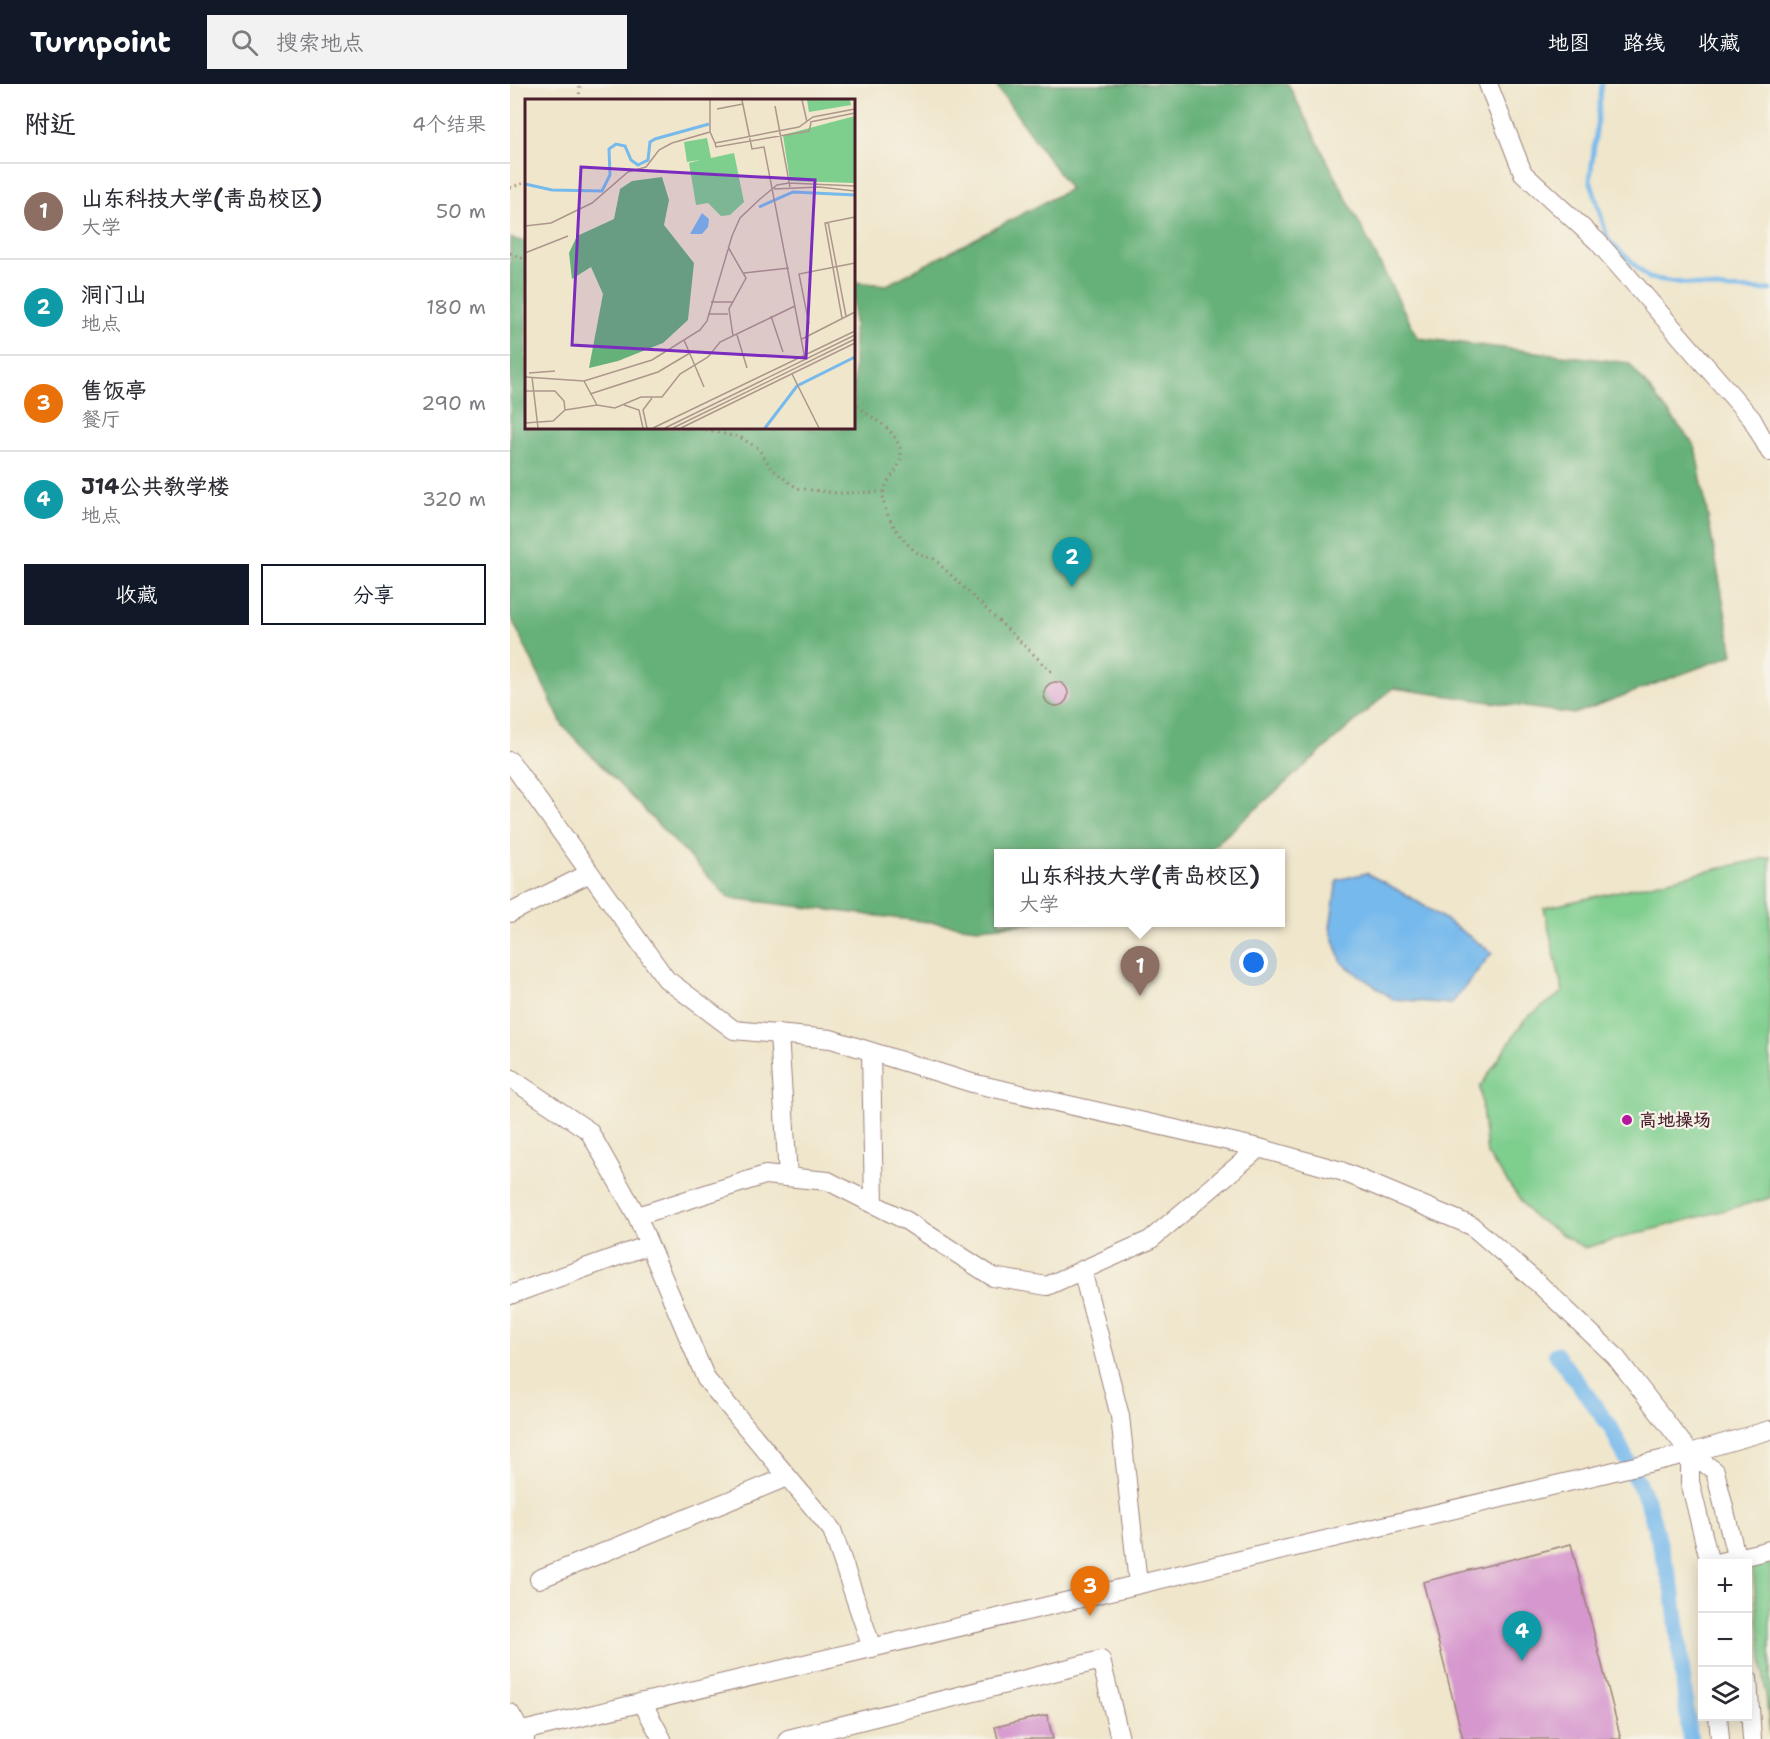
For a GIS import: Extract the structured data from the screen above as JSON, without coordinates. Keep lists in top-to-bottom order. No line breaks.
{"places":["高地操场"],"page":{"header":"Turnpoint","search":"搜索地点","nav":["地图","路线","收藏"],"heading":["附近","4个结果"],"list":[{"mark":"1","name":"山东科技大学(青岛校区)","note":"大学","value":"50 m"},{"mark":"2","name":"洞门山","note":"地点","value":"180 m"},{"mark":"3","name":"售饭亭","note":"餐厅","value":"290 m"},{"mark":"4","name":"J14公共教学楼","note":"地点","value":"320 m"}],"pins":["2","1","3","4"],"buttons":["收藏","分享"],"popup":["山东科技大学(青岛校区)","大学"],"map_buttons":["+","−"]}}
